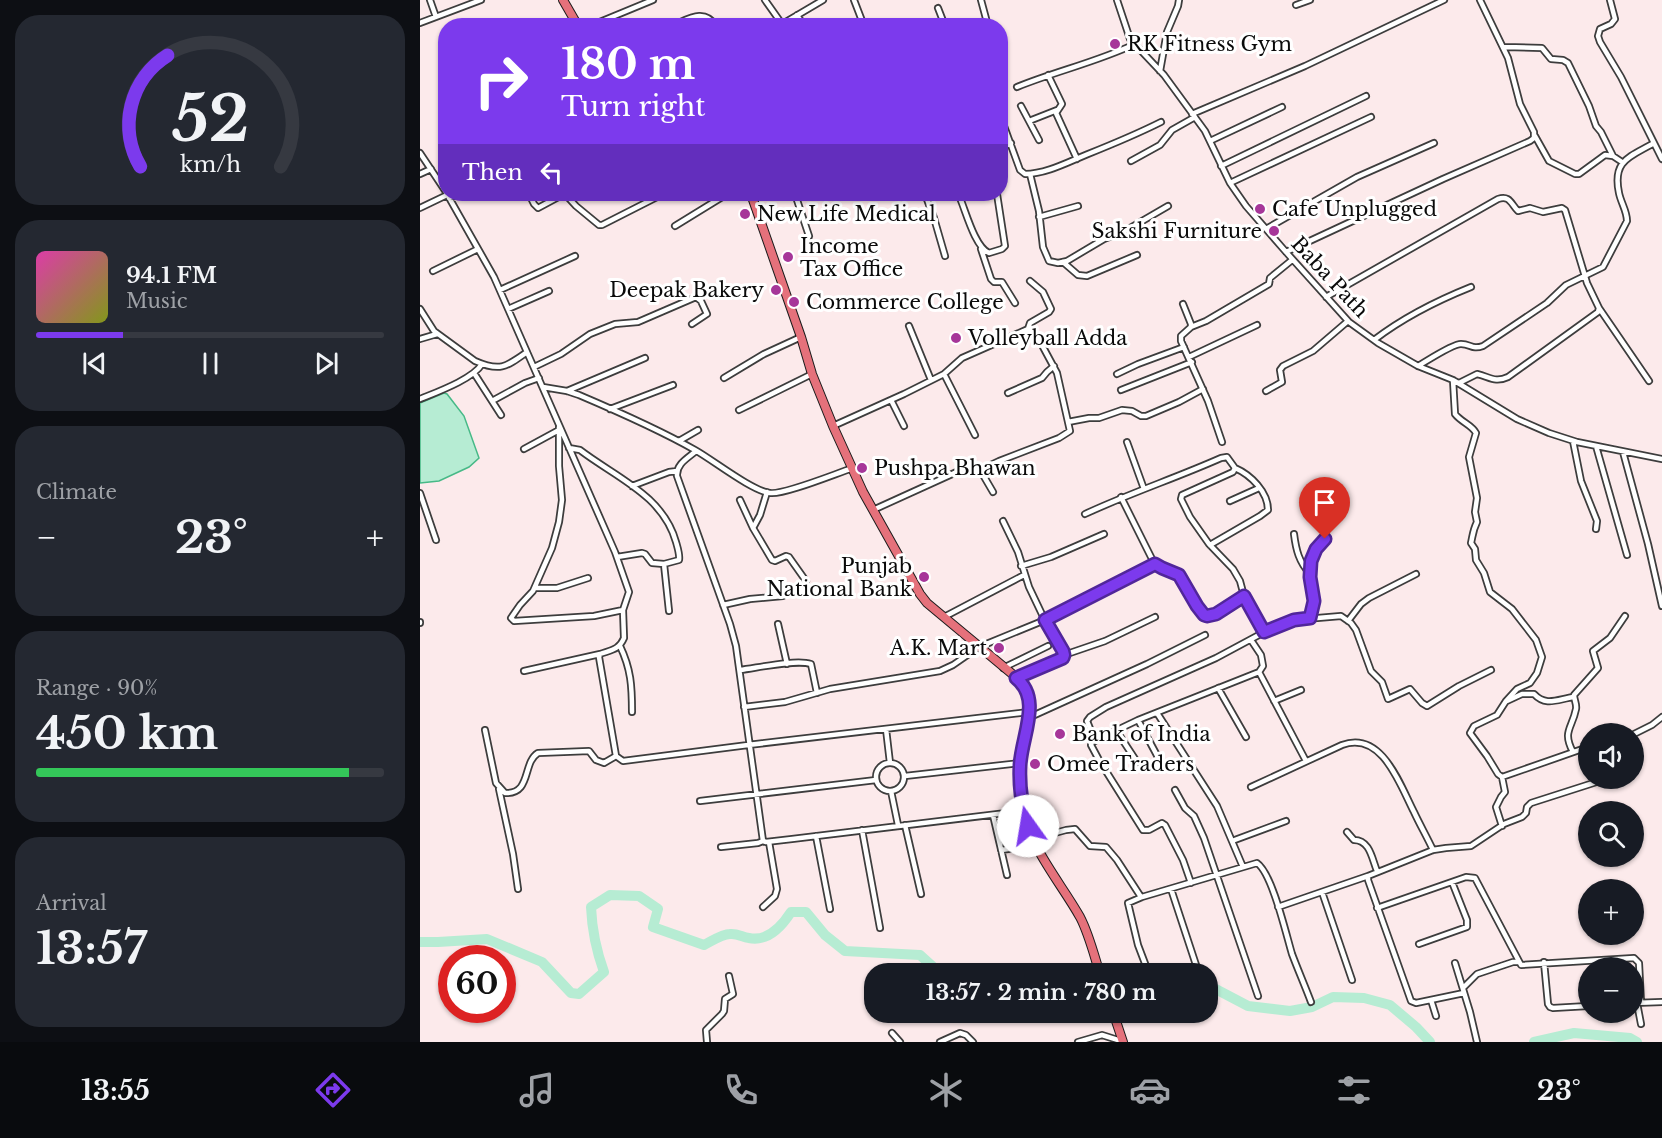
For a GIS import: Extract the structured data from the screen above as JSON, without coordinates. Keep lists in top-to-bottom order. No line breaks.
{"streets":{"street":["Baba Path"]},"places":["RK Fitness Gym","Cafe Unplugged","New Life Medical","Sakshi Furniture","Income Tax Office","Deepak Bakery","Commerce College","Volleyball Adda","Pushpa Bhawan","Punjab National Bank","A.K. Mart","Bank of India","Omee Traders"],"page":{"turn":["180 m","Turn right"],"then":"Then","song":["94.1 FM","Music"],"tile":["Climate",["Range · 90%","450 km"],["Arrival","13:57"]],"heat":["−","23°","+"],"map_buttons":["+","−"],"limit":"60","trip":"13:57 · 2 min · 780 m","tabs":["13:55","23°"],"gauge":["52","km/h"]}}
